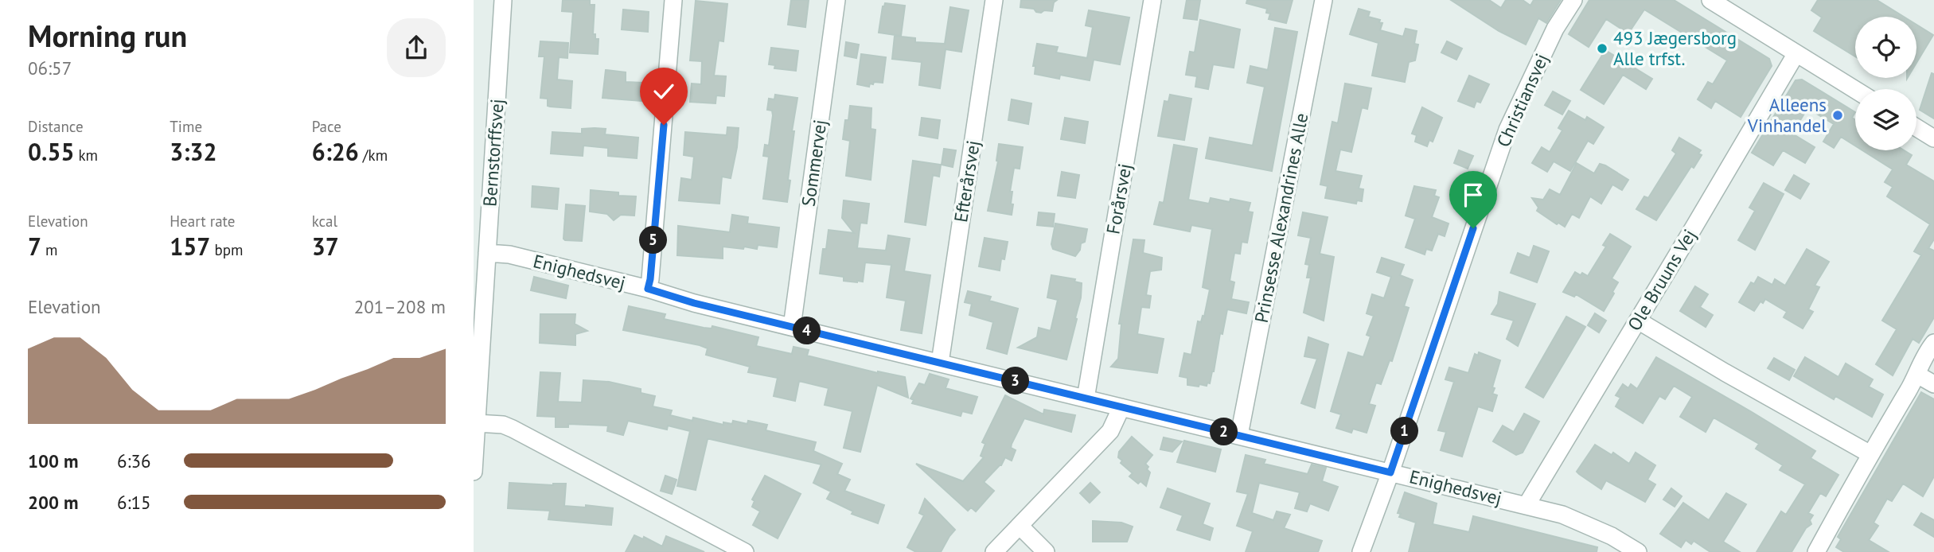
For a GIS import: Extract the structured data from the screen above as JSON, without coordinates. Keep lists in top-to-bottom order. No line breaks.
{"streets":{"street":["Christiansvej","Bernstorffsvej","Sommervej","Efterårsvej","Forårsvej","Prinsesse Alexandrines Alle","Enighedsvej","Ole Bruuns Vej"]},"crossings":[["Christiansvej","Enighedsvej"],["Bernstorffsvej","Enighedsvej"],["Sommervej","Enighedsvej"],["Efterårsvej","Enighedsvej"],["Forårsvej","Enighedsvej"],["Prinsesse Alexandrines Alle","Enighedsvej"],["Enighedsvej","Ole Bruuns Vej"]],"places":["493 Jægersborg Alle trfst.","Alleens Vinhandel"],"page":{"heading":["Morning run","06:57"],"stats":[["Distance","0.55 km"],["Time","3:32"],["Pace","6:26 /km"],["Elevation","7 m"],["Heart rate","157 bpm"],["kcal","37"]],"pins":["5","4","3","1","2"],"chart":["Elevation","201–208 m"],"list":[{"name":"100 m","note":"6:36"},{"name":"200 m","note":"6:15"}]}}
